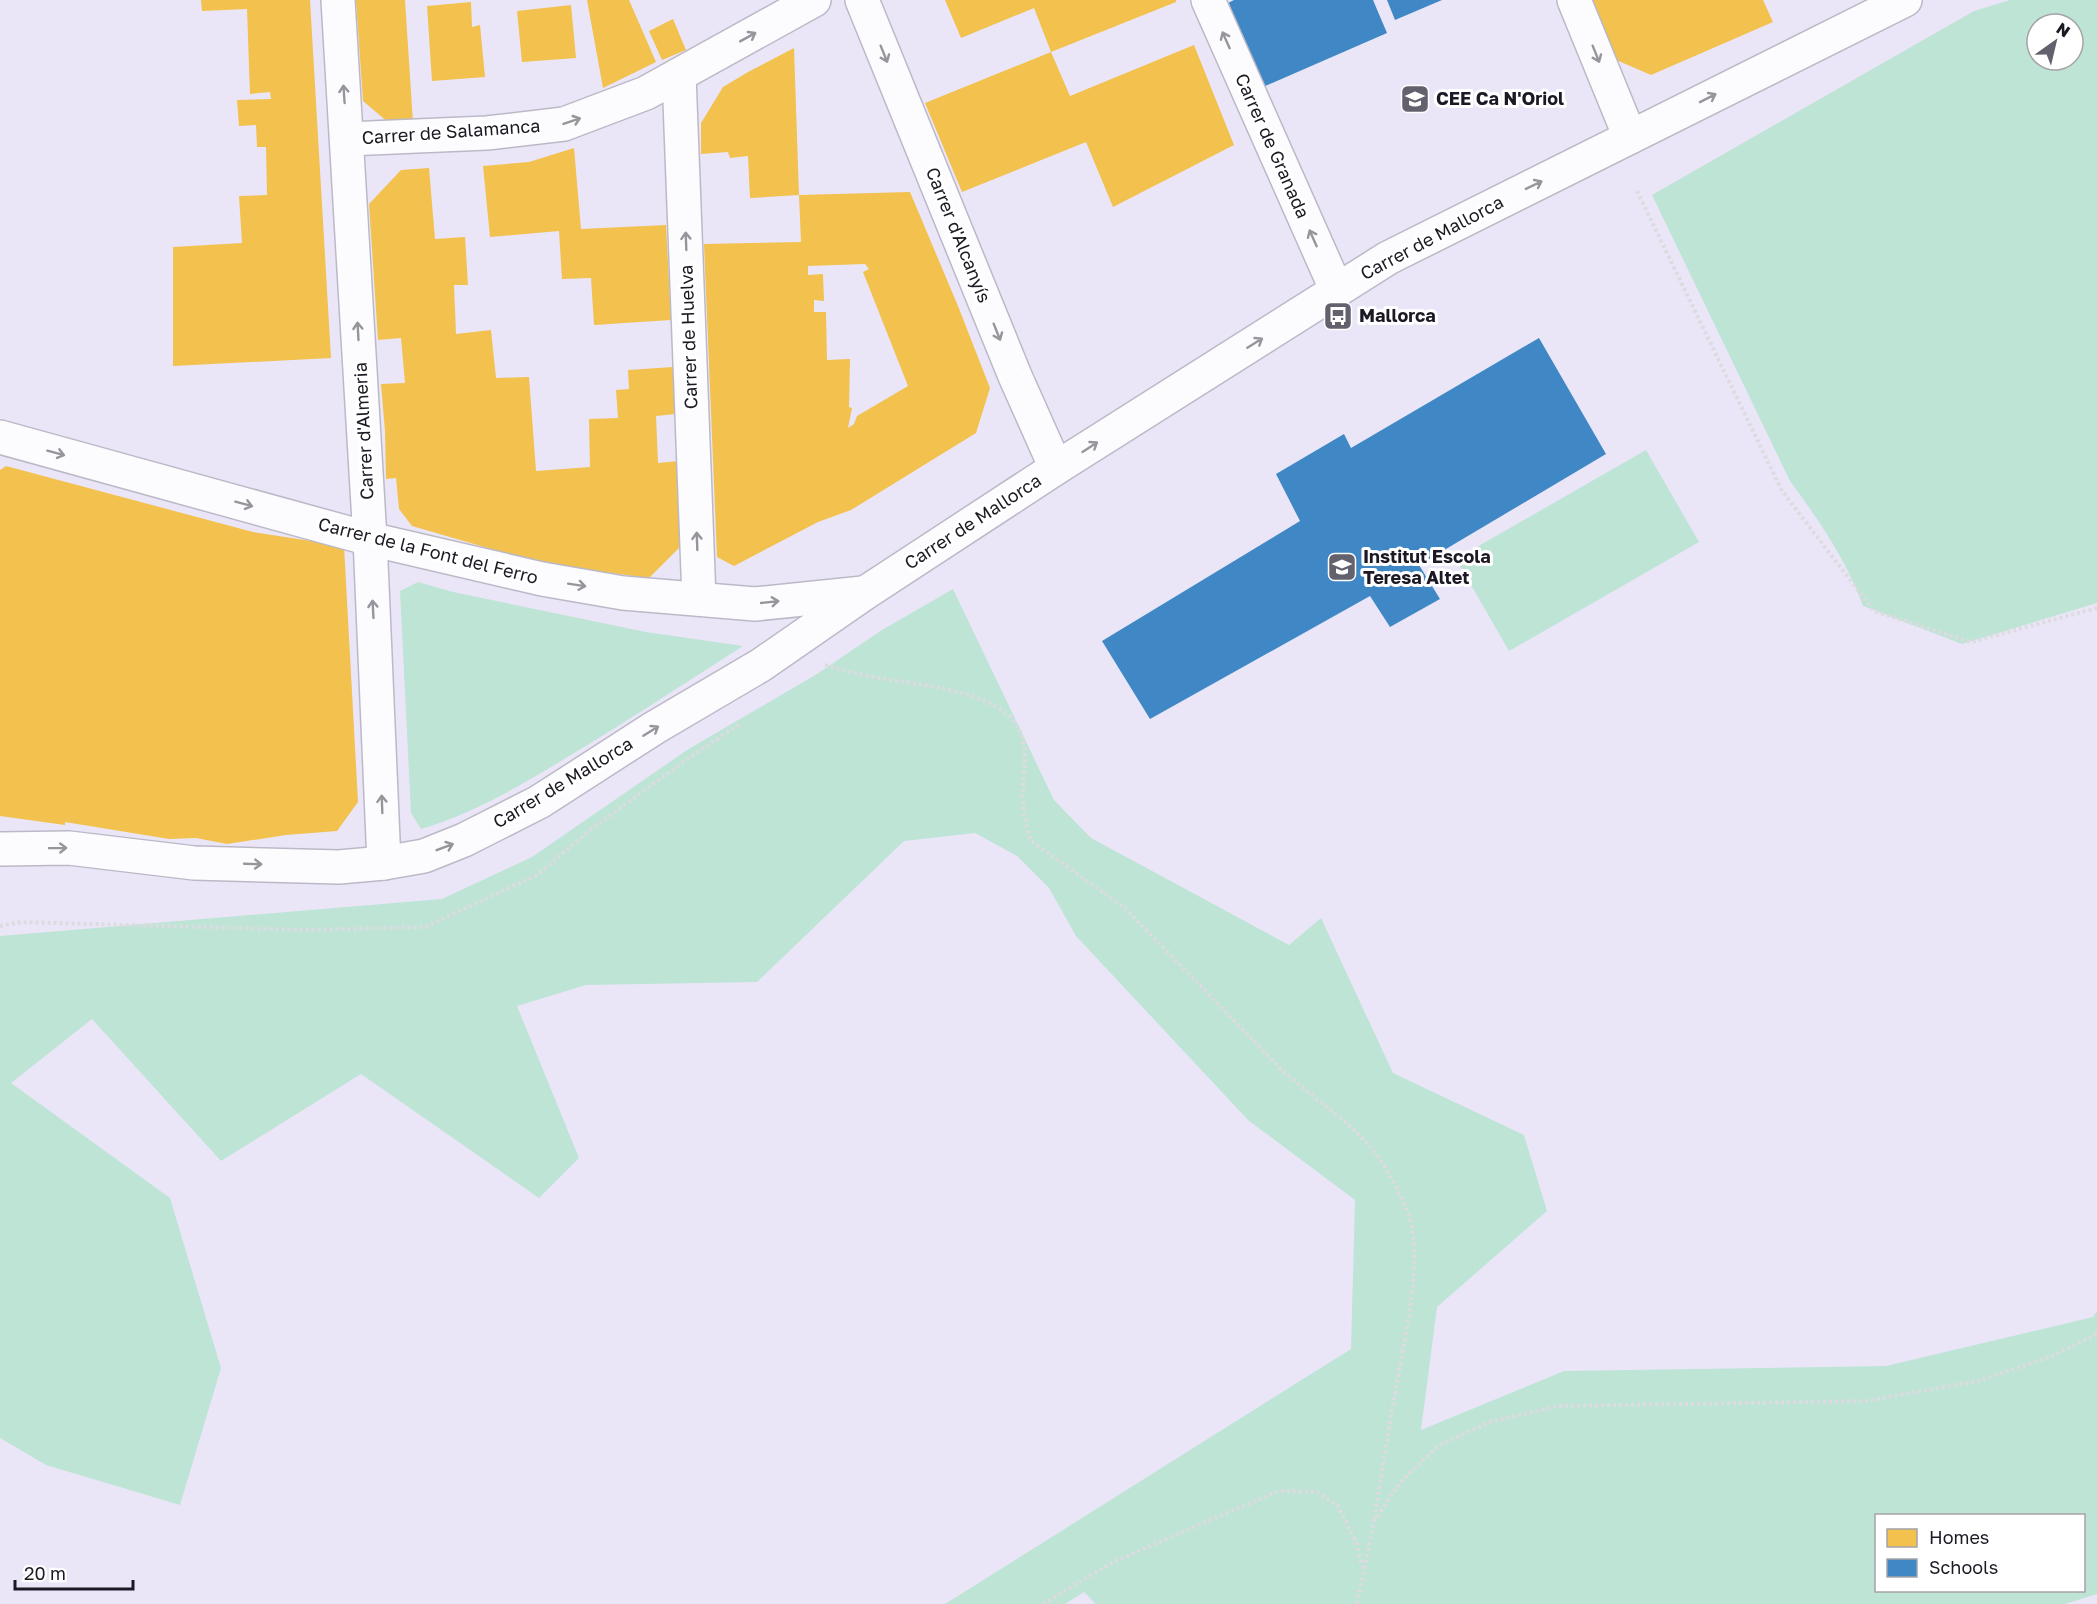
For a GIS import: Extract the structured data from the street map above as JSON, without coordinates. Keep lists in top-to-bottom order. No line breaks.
{"streets":{"street":["Carrer de Salamanca","Carrer de Granada","Carrer d'Alcanyís","Carrer de Mallorca","Carrer de Huelva","Carrer d'Almeria","Carrer de la Font del Ferro"]},"crossings":[["Carrer de Salamanca","Carrer de Huelva"],["Carrer de Salamanca","Carrer d'Almeria"],["Carrer de Granada","Carrer de Mallorca"],["Carrer d'Alcanyís","Carrer de Mallorca"],["Carrer de Mallorca","Carrer d'Almeria"],["Carrer de Mallorca","Carrer de la Font del Ferro"],["Carrer de Huelva","Carrer de la Font del Ferro"],["Carrer d'Almeria","Carrer de la Font del Ferro"]],"one_way":["Carrer de Salamanca","Carrer de Granada","Carrer d'Alcanyís","Carrer de Mallorca","Carrer de Huelva","Carrer d'Almeria","Carrer de la Font del Ferro"],"places":{"school or university":["CEE Ca N'Oriol","Institut Escola Teresa Altet"],"bus stop":["Mallorca"]},"legend":["Homes","Schools"],"scale_bar":"20 m","north":"top right"}
